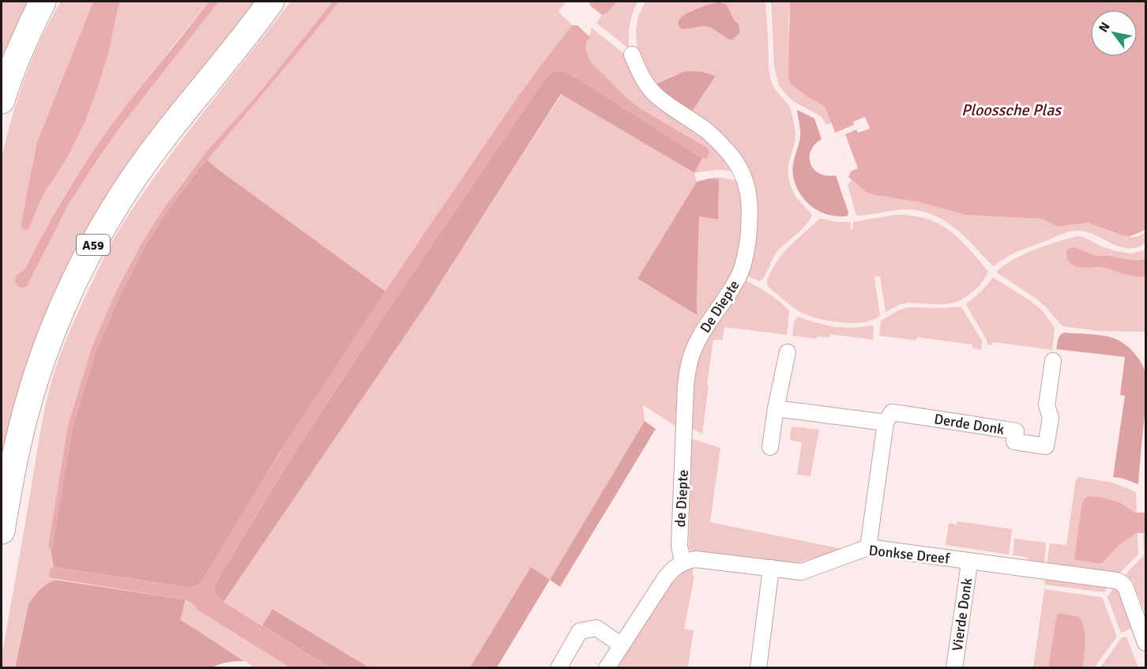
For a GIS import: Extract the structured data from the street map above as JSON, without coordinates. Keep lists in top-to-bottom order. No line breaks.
{"streets":{"highway":["A59"],"street":["De Diepte","Derde Donk","de Diepte","Donkse Dreef","Vierde Donk"]},"crossings":[["De Diepte","de Diepte"],["de Diepte","Donkse Dreef"],["Donkse Dreef","Vierde Donk"]],"water":["Ploossche Plas"],"north":"top left"}
